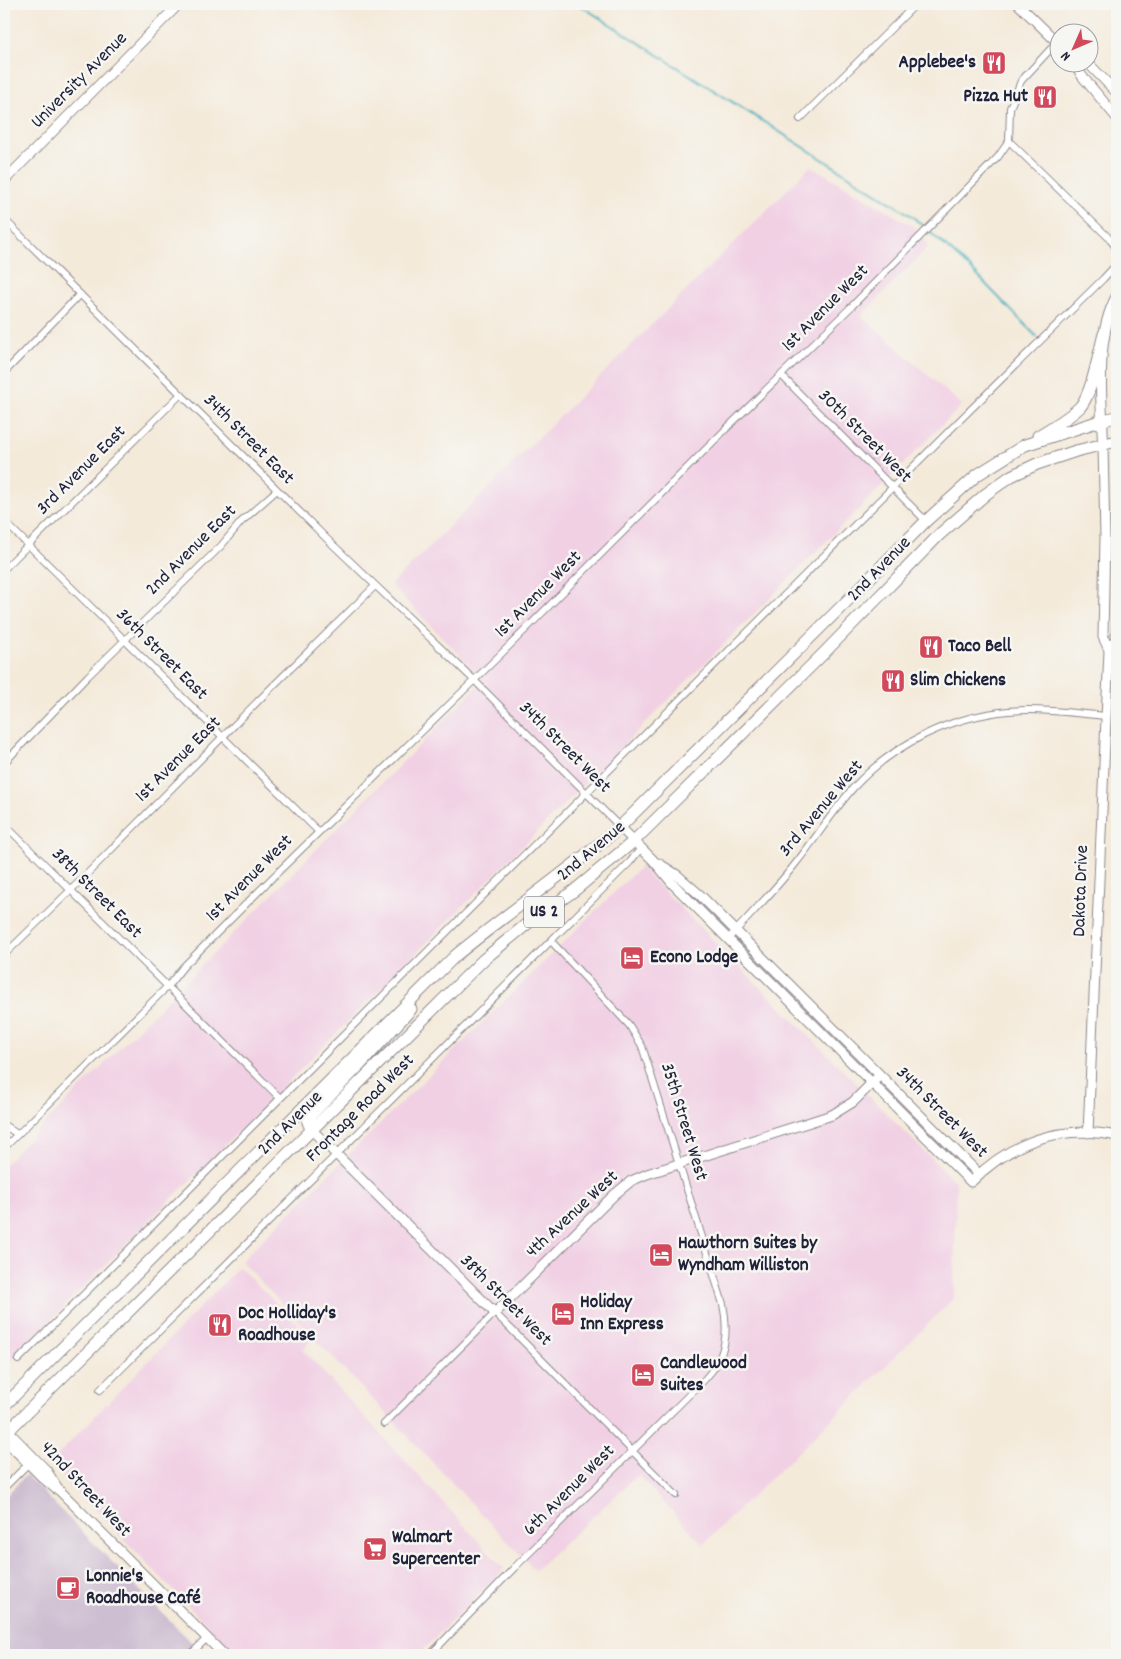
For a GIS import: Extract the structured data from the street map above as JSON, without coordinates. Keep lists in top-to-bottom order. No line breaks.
{"streets":{"highway":["2nd Avenue","US 2"],"street":["University Avenue","1st Avenue West","30th Street West","34th Street East","3rd Avenue East","2nd Avenue East","36th Street East","34th Street West","1st Avenue East","3rd Avenue West","Dakota Drive","38th Street East","Frontage Road West","35th Street West","4th Avenue West","38th Street West","42nd Street West","6th Avenue West"]},"crossings":[["1st Avenue West","30th Street West"],["1st Avenue West","34th Street East"],["1st Avenue West","36th Street East"],["1st Avenue West","34th Street West"],["1st Avenue West","38th Street East"],["30th Street West","2nd Avenue"],["34th Street East","3rd Avenue East"],["34th Street East","2nd Avenue East"],["34th Street East","34th Street West"],["34th Street East","1st Avenue East"],["3rd Avenue East","36th Street East"],["2nd Avenue East","36th Street East"],["2nd Avenue","34th Street West"],["2nd Avenue","Dakota Drive"],["2nd Avenue","Frontage Road West"],["2nd Avenue","38th Street West"],["2nd Avenue","42nd Street West"],["36th Street East","1st Avenue East"],["34th Street West","3rd Avenue West"],["34th Street West","Frontage Road West"],["34th Street West","4th Avenue West"],["1st Avenue East","38th Street East"],["3rd Avenue West","Dakota Drive"],["Frontage Road West","35th Street West"],["Frontage Road West","38th Street West"],["35th Street West","4th Avenue West"],["35th Street West","6th Avenue West"],["4th Avenue West","38th Street West"],["38th Street West","6th Avenue West"]],"places":{"restaurant":["Applebee's","Pizza Hut","Taco Bell","Slim Chickens","Doc Holliday's Roadhouse"],"hotel":["Econo Lodge","Hawthorn Suites by Wyndham Williston","Holiday Inn Express","Candlewood Suites"],"supermarket":["Walmart Supercenter"],"cafe":["Lonnie's Roadhouse Café"]},"north":"bottom left"}
